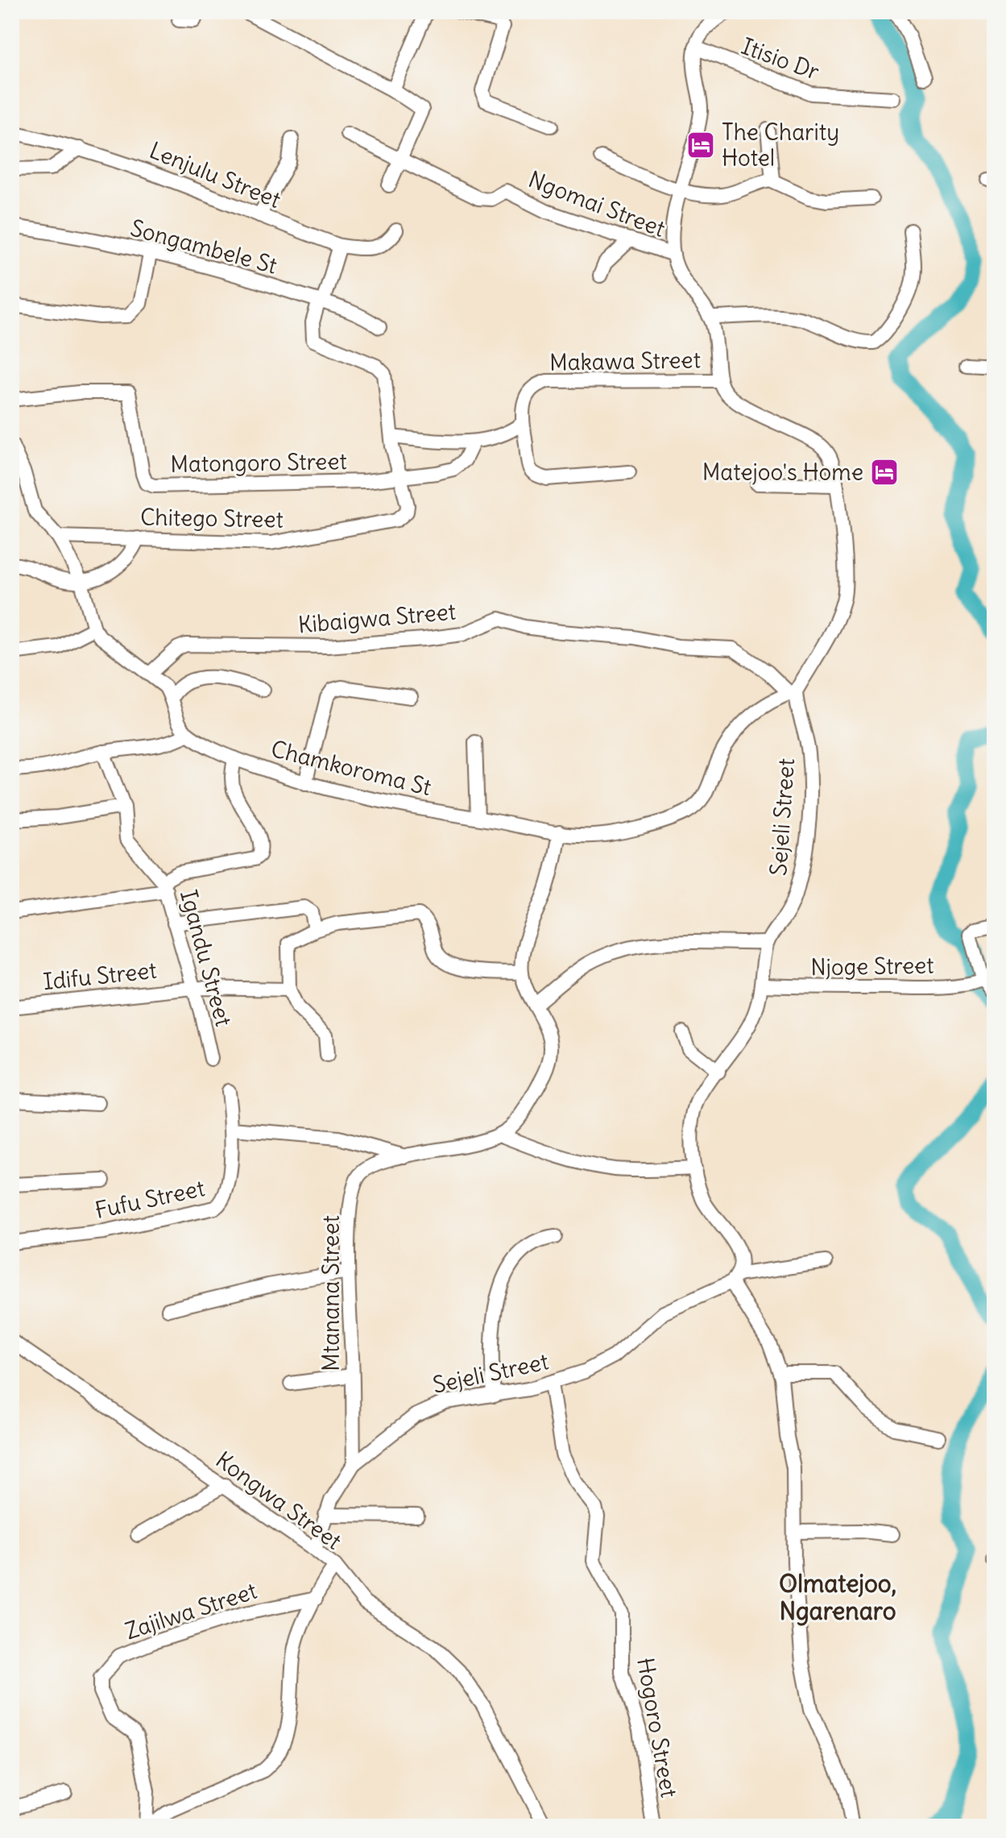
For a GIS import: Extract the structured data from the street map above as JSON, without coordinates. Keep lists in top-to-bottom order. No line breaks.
{"streets":{"street":["Itisio Dr","Lenjulu Street","Ngomai Street","Songambele St","Makawa Street","Matongoro Street","Chitego Street","Kibaigwa Street","Chamkoroma St","Sejeli Street","Igandu Street","Njoge Street","Idifu Street","Fufu Street","Mtanana Street","Kongwa Street","Zajilwa Street","Hogoro Street"]},"crossings":[["Songambele St","Chitego Street"],["Matongoro Street","Chitego Street"],["Kibaigwa Street","Chamkoroma St"],["Kibaigwa Street","Sejeli Street"],["Chamkoroma St","Sejeli Street"],["Chamkoroma St","Igandu Street"],["Sejeli Street","Njoge Street"],["Sejeli Street","Mtanana Street"],["Sejeli Street","Kongwa Street"],["Sejeli Street","Hogoro Street"],["Igandu Street","Idifu Street"]],"districts":["Olmatejoo, Ngarenaro"],"places":{"hotel":["The Charity Hotel","Matejoo's Home"]}}
